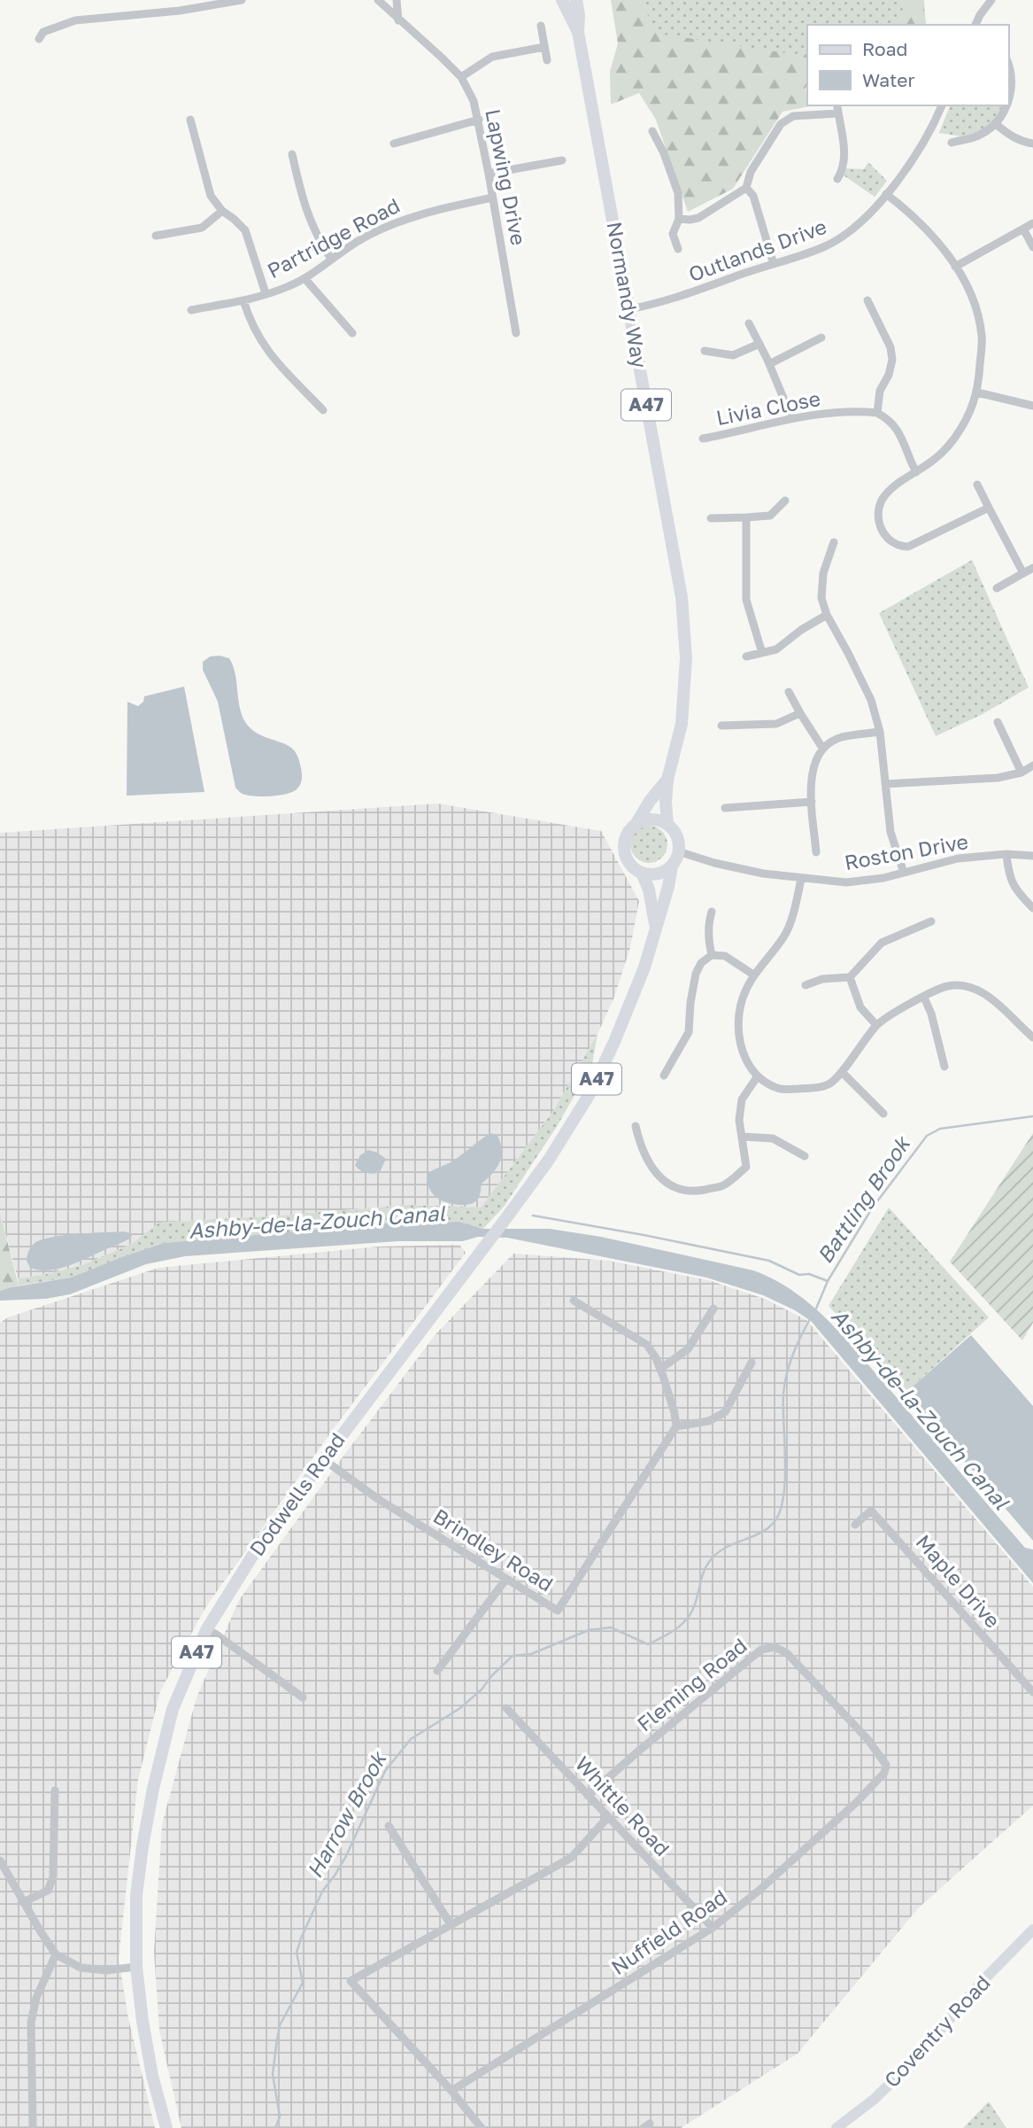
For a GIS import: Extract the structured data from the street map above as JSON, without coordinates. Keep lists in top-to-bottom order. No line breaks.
{"streets":{"main road":["Normandy Way","A47","Dodwells Road","Coventry Road"],"street":["Lapwing Drive","Partridge Road","Outlands Drive","Livia Close","Roston Drive","Brindley Road","Maple Drive","Fleming Road","Whittle Road","Nuffield Road"]},"crossings":[["Lapwing Drive","Partridge Road"],["Outlands Drive","Normandy Way"],["Normandy Way","Roston Drive"],["Normandy Way","Dodwells Road"],["Roston Drive","Dodwells Road"],["Dodwells Road","Brindley Road"],["Fleming Road","Whittle Road"],["Fleming Road","Nuffield Road"],["Whittle Road","Nuffield Road"]],"water":["Battling Brook","Ashby-de-la-Zouch Canal","Harrow Brook"],"legend":["Road","Water"]}
